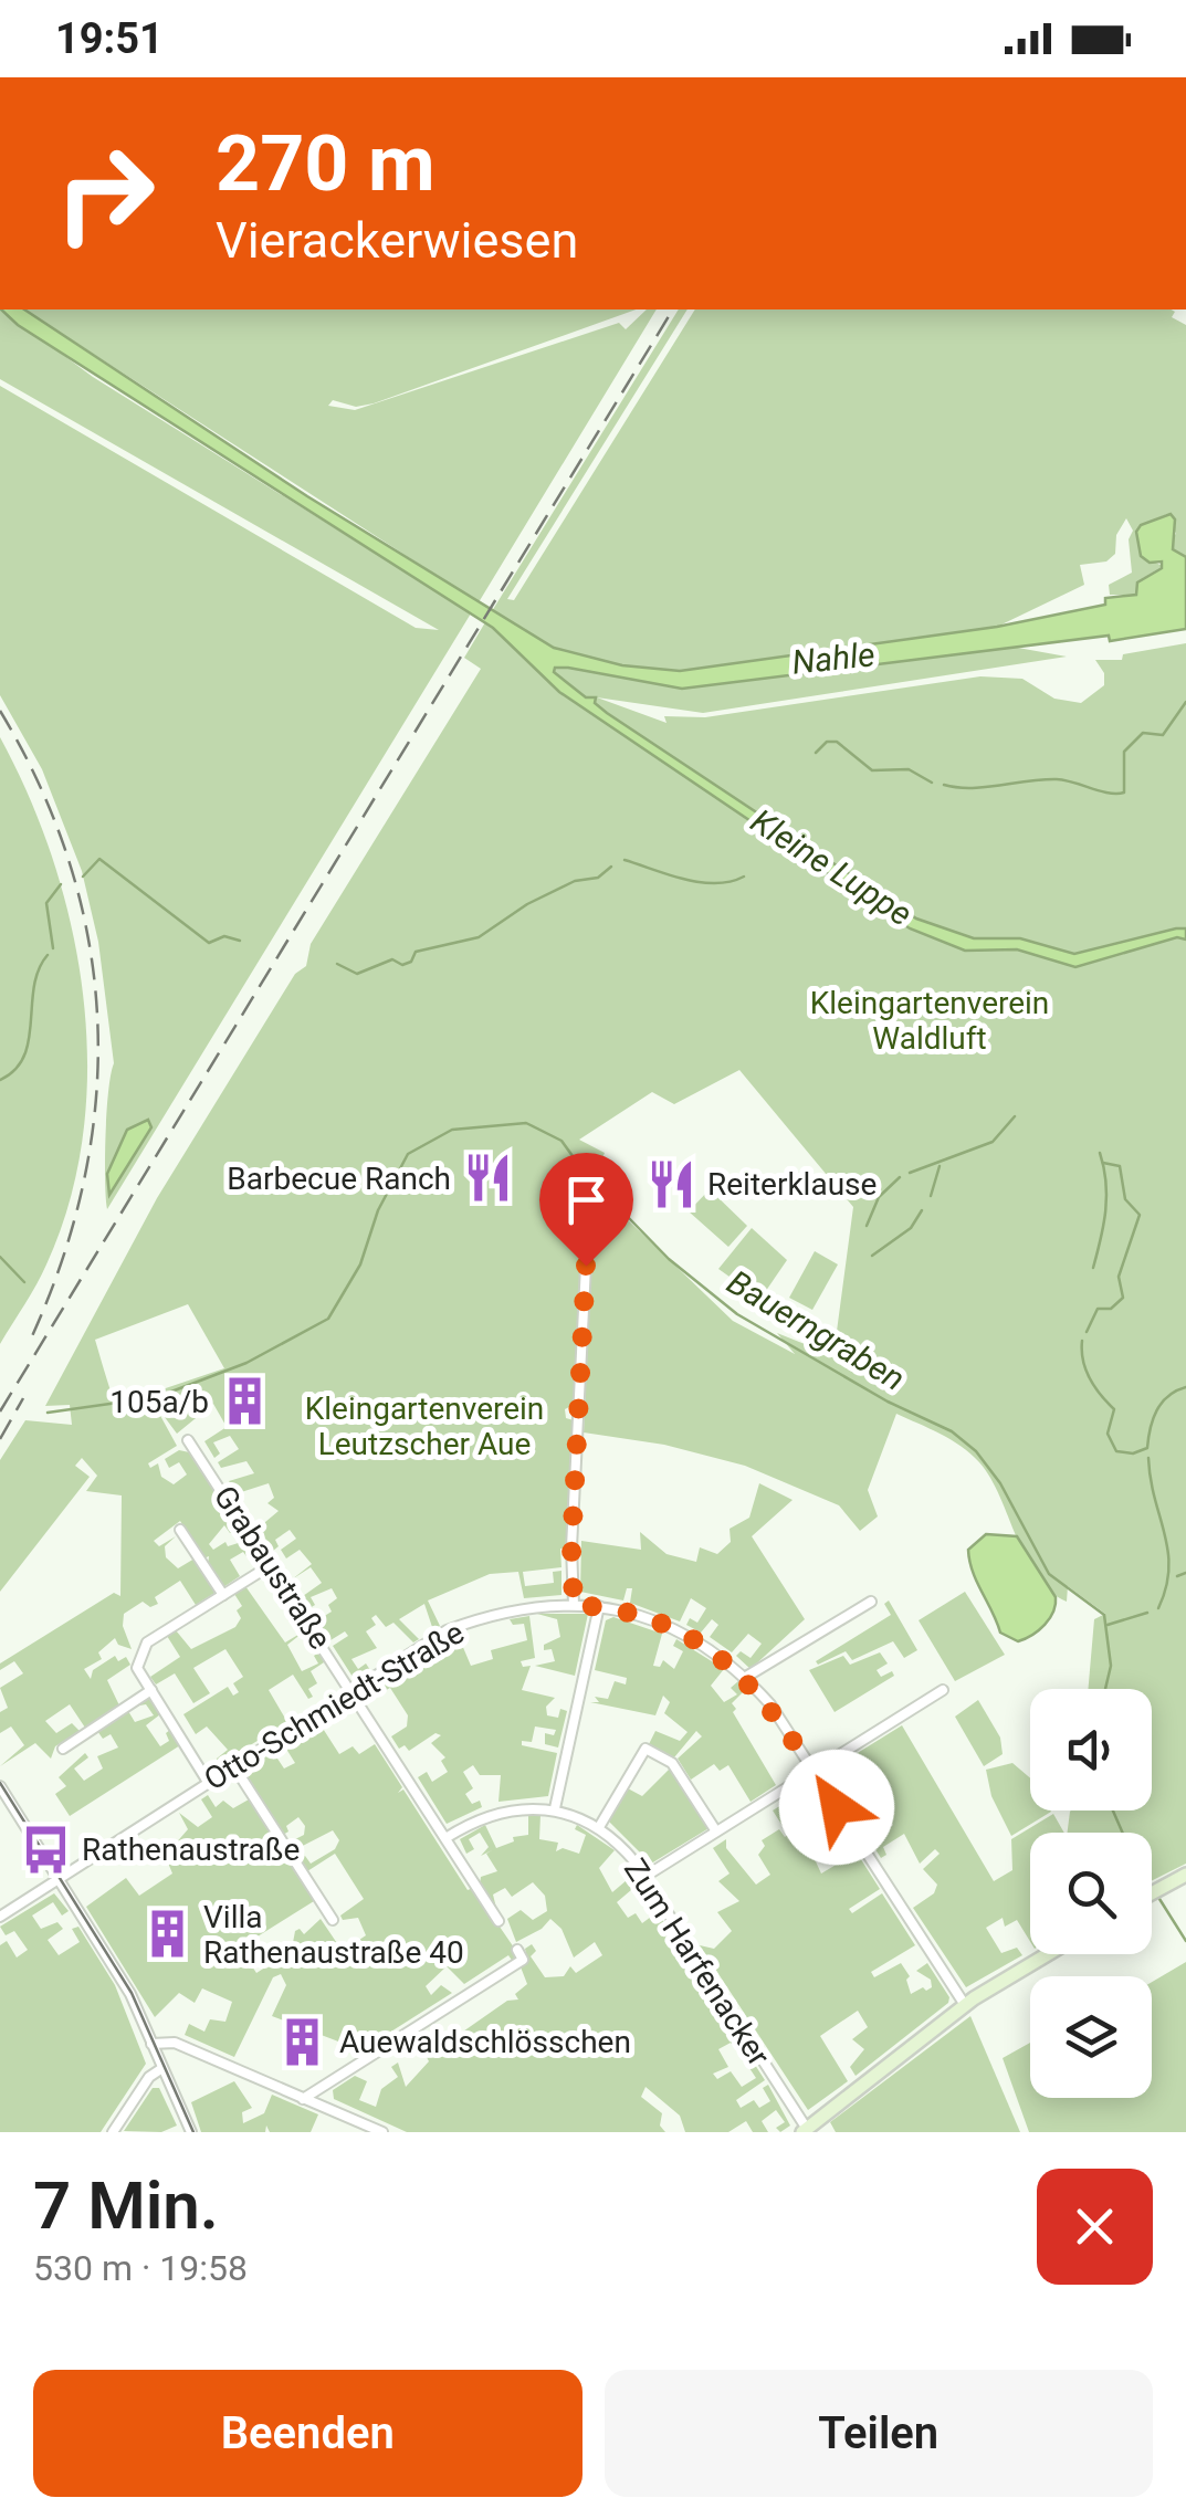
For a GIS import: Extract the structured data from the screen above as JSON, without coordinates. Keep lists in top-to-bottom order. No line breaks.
{"streets":{"street":["Grabaustraße","Otto-Schmiedt-Straße","Zum Harfenacker"]},"crossings":[["Grabaustraße","Otto-Schmiedt-Straße"],["Grabaustraße","Zum Harfenacker"]],"water":["Nahle","Kleine Luppe","Bauerngraben"],"parks":["Kleingartenverein Waldluft","Kleingartenverein Leutzscher Aue"],"places":{"restaurant":["Barbecue Ranch","Reiterklause"],"building":["105a/b","Villa Rathenaustraße 40","Auewaldschlösschen"],"bus stop":["Rathenaustraße"]},"page":{"status":"19:51","turn":["270 m","Vierackerwiesen"],"heading":["7 Min.","530 m · 19:58"],"buttons":["Beenden","Teilen"]}}
